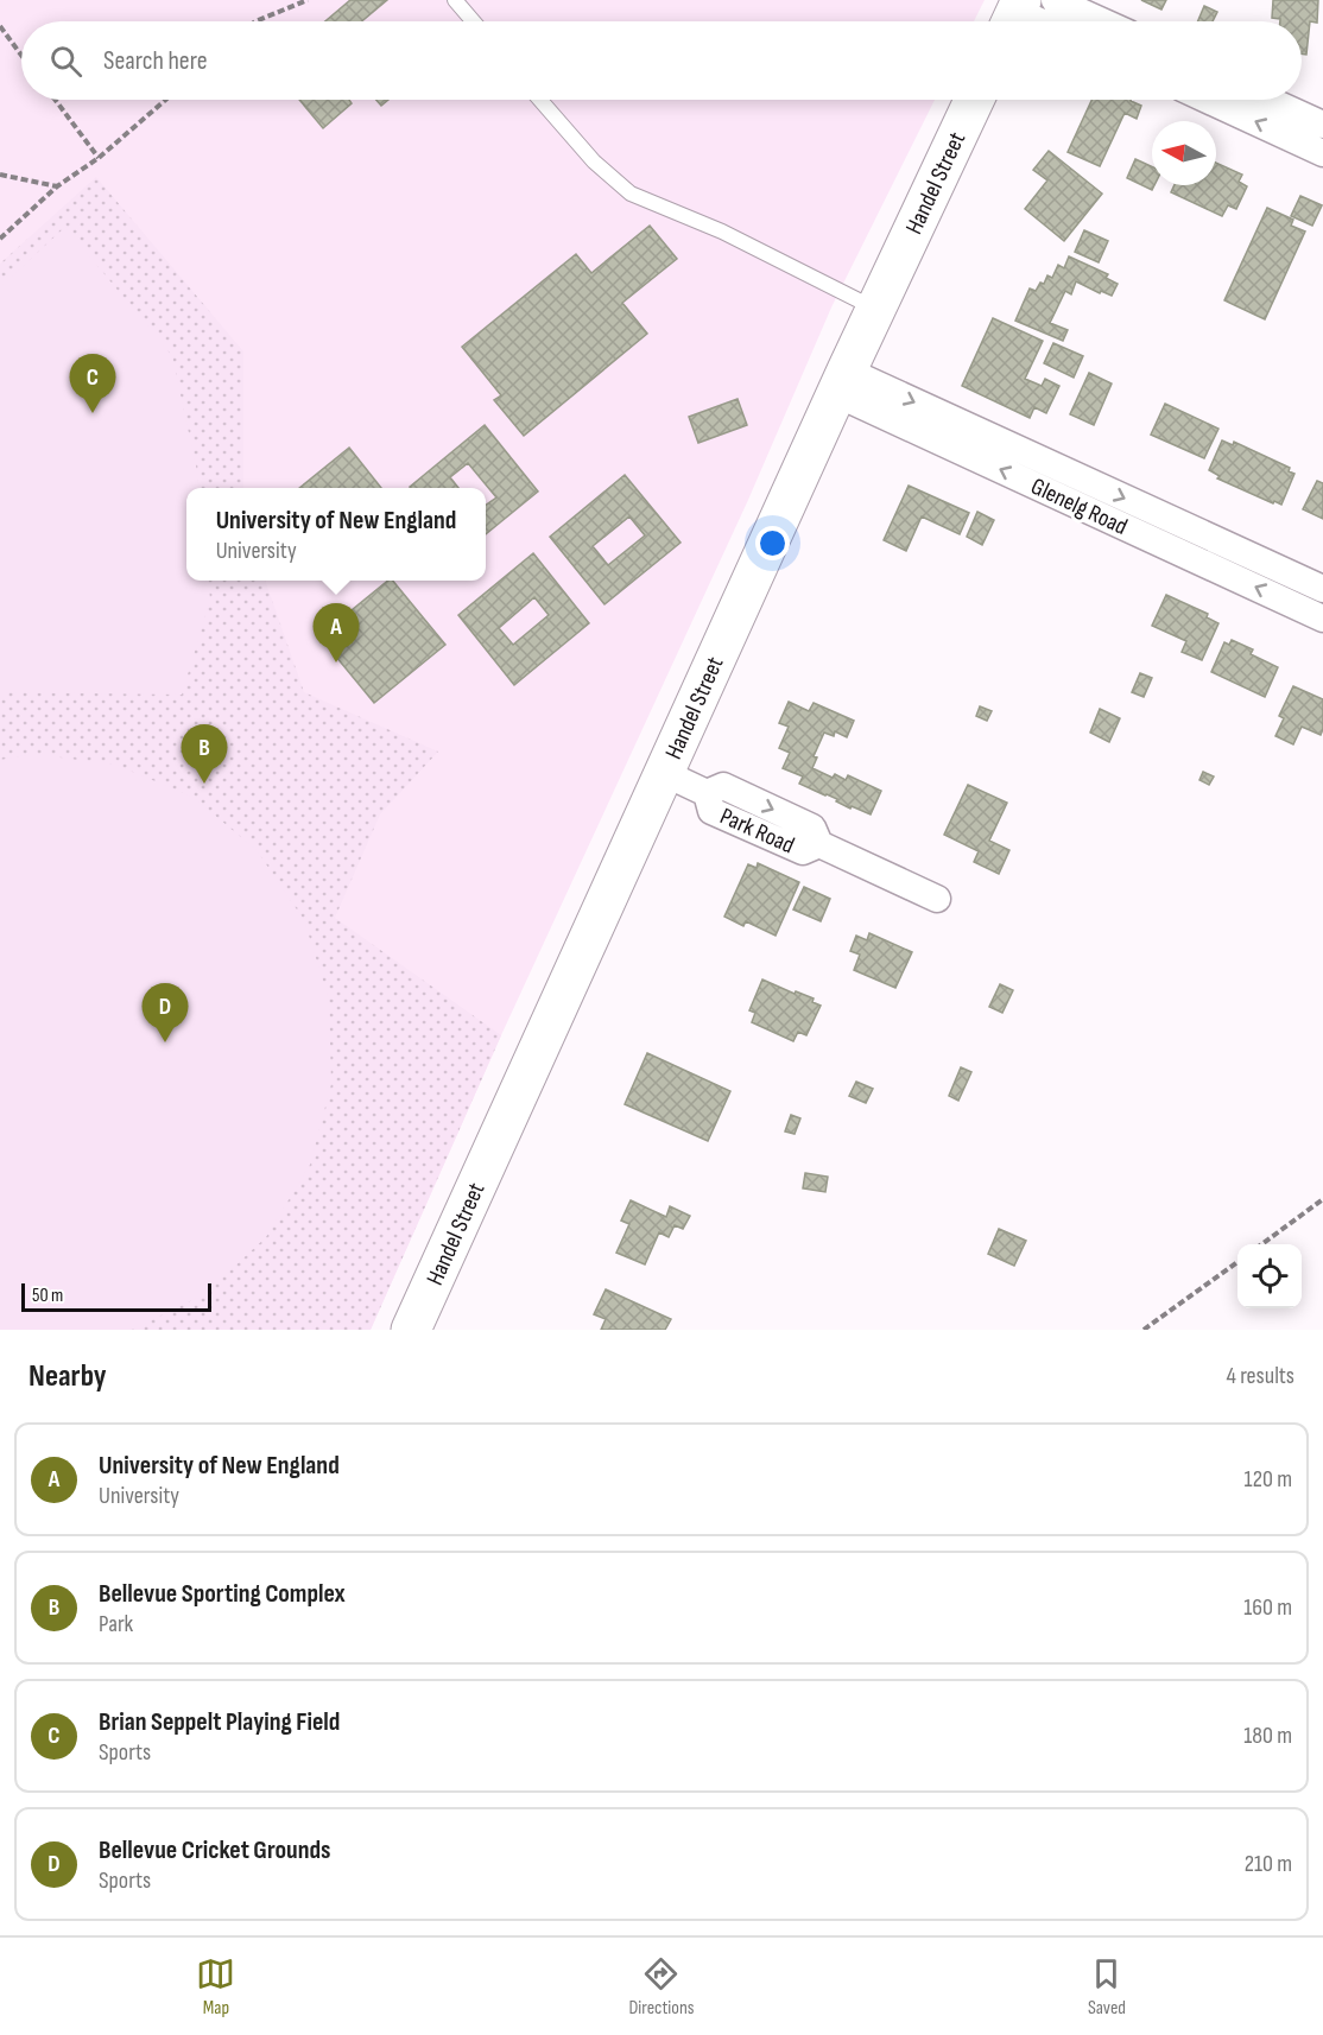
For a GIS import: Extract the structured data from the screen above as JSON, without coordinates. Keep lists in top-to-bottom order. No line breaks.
{"streets":{"street":["Handel Street","Glenelg Road","Park Road"]},"crossings":[["Handel Street","Glenelg Road"],["Handel Street","Park Road"]],"scale_bar":"50 m","north":"left","page":{"search":"Search here","pins":["C","A","B","D"],"popup":["University of New England","University"],"scale":"50 m","heading":["Nearby","4 results"],"list":[{"mark":"A","name":"University of New England","note":"University","value":"120 m"},{"mark":"B","name":"Bellevue Sporting Complex","note":"Park","value":"160 m"},{"mark":"C","name":"Brian Seppelt Playing Field","note":"Sports","value":"180 m"},{"mark":"D","name":"Bellevue Cricket Grounds","note":"Sports","value":"210 m"}],"nav":["Map","Directions","Saved"]}}
